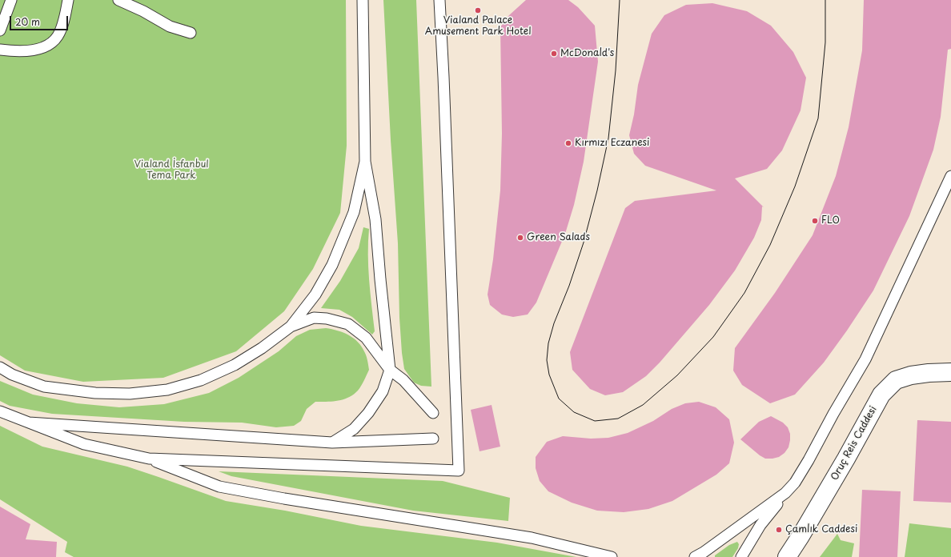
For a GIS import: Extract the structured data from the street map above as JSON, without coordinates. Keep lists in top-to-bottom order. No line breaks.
{"streets":{"street":["Oruç Reis Caddesi"]},"parks":["Vialand İsfanbul Tema Park"],"places":["Vialand Palace Amusement Park Hotel","McDonald's","Kırmızı Eczanesi","FLO","Green Salads","Çamlık Caddesi"],"scale_bar":"20 m"}
